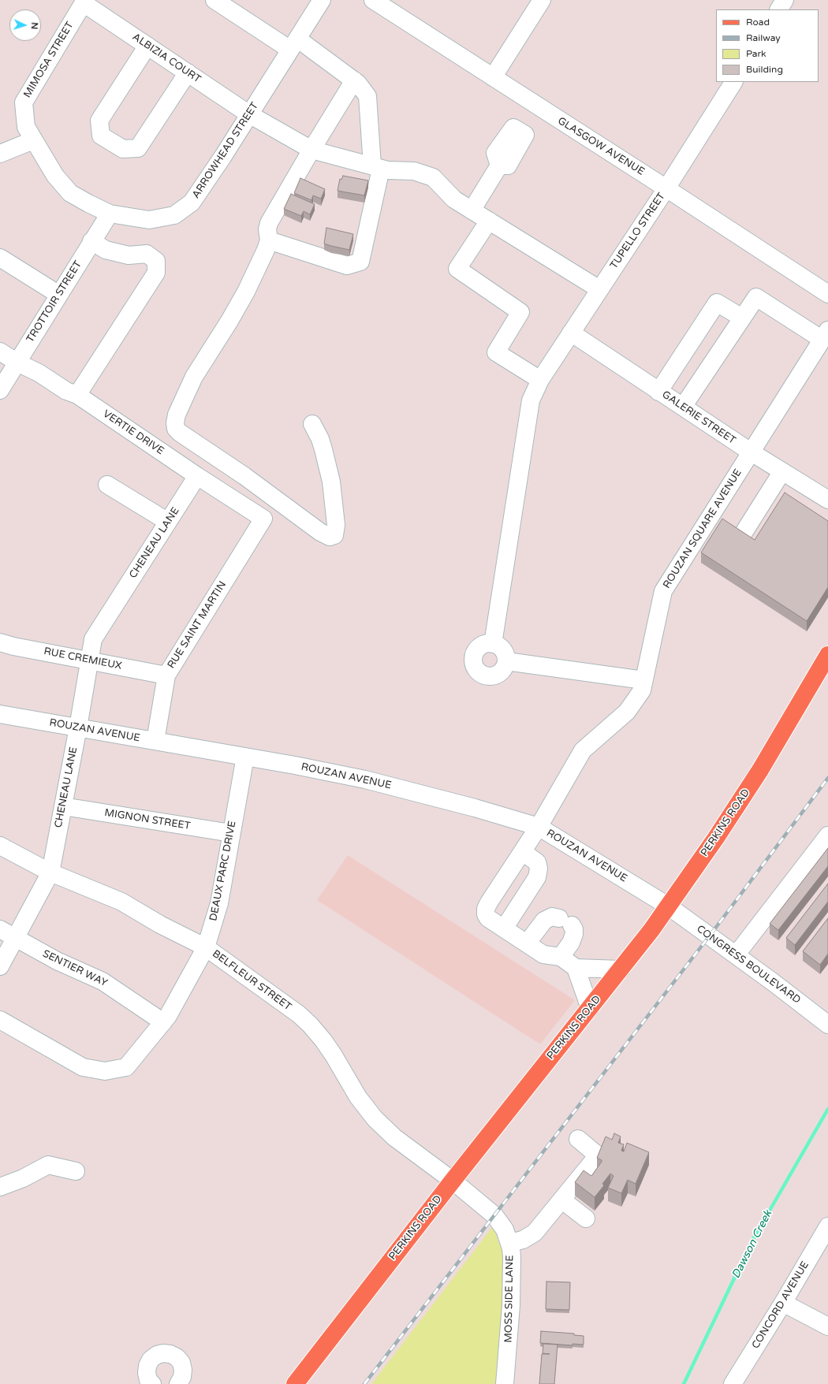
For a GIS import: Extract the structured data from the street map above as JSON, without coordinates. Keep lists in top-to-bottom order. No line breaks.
{"streets":{"main road":["PERKINS ROAD"],"street":["ALBIZIA COURT","MIMOSA STREET","GLASGOW AVENUE","ARROWHEAD STREET","TUPELLO STREET","TROTTOIR STREET","GALERIE STREET","VERTIE DRIVE","ROUZAN SQUARE AVENUE","CHENEAU LANE","RUE SAINT MARTIN","RUE CREMIEUX","ROUZAN AVENUE","MIGNON STREET","DEAUX PARC DRIVE","CONGRESS BOULEVARD","SENTIER WAY","BELFLEUR STREET","MOSS SIDE LANE","CONCORD AVENUE"]},"crossings":[["ALBIZIA COURT","MIMOSA STREET"],["ALBIZIA COURT","ARROWHEAD STREET"],["ALBIZIA COURT","TUPELLO STREET"],["MIMOSA STREET","ARROWHEAD STREET"],["GLASGOW AVENUE","TUPELLO STREET"],["ARROWHEAD STREET","TROTTOIR STREET"],["TUPELLO STREET","GALERIE STREET"],["TROTTOIR STREET","VERTIE DRIVE"],["GALERIE STREET","ROUZAN SQUARE AVENUE"],["VERTIE DRIVE","CHENEAU LANE"],["VERTIE DRIVE","RUE SAINT MARTIN"],["ROUZAN SQUARE AVENUE","ROUZAN AVENUE"],["CHENEAU LANE","RUE CREMIEUX"],["CHENEAU LANE","ROUZAN AVENUE"],["CHENEAU LANE","MIGNON STREET"],["CHENEAU LANE","SENTIER WAY"],["CHENEAU LANE","BELFLEUR STREET"],["RUE SAINT MARTIN","RUE CREMIEUX"],["RUE SAINT MARTIN","ROUZAN AVENUE"],["ROUZAN AVENUE","PERKINS ROAD"],["ROUZAN AVENUE","DEAUX PARC DRIVE"],["ROUZAN AVENUE","CONGRESS BOULEVARD"],["MIGNON STREET","DEAUX PARC DRIVE"],["PERKINS ROAD","CONGRESS BOULEVARD"],["PERKINS ROAD","BELFLEUR STREET"],["PERKINS ROAD","MOSS SIDE LANE"],["DEAUX PARC DRIVE","SENTIER WAY"],["DEAUX PARC DRIVE","BELFLEUR STREET"],["BELFLEUR STREET","MOSS SIDE LANE"]],"water":["Dawson Creek"],"legend":["Road","Railway","Park","Building"],"north":"right"}
